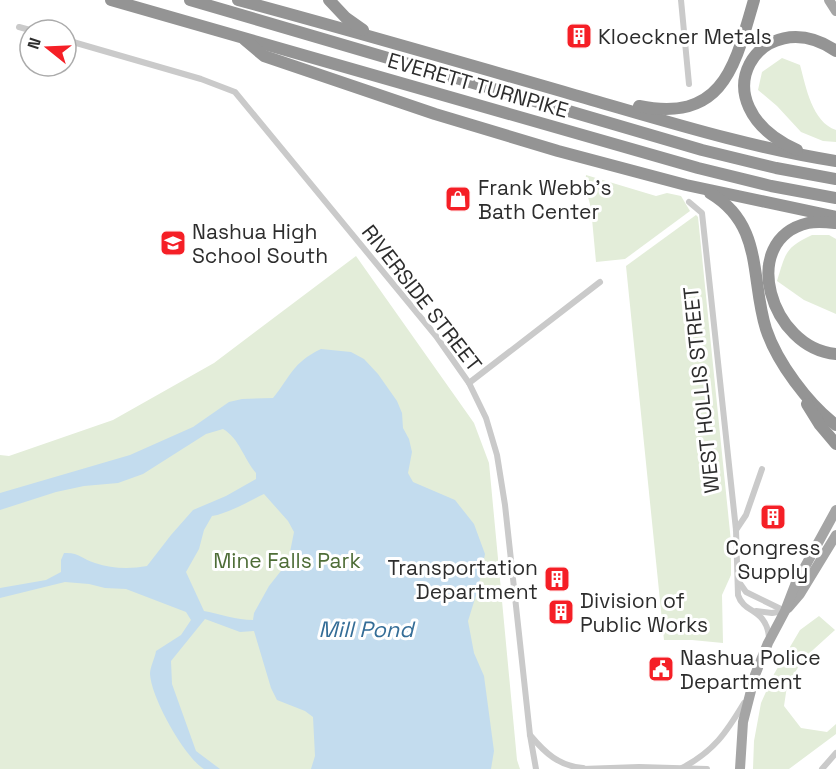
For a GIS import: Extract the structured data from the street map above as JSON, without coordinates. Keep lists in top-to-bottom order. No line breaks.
{"streets":{"highway":["EVERETT TURNPIKE"],"street":["RIVERSIDE STREET","WEST HOLLIS STREET"]},"water":["Mill Pond"],"parks":["Mine Falls Park"],"places":{"building":["Kloeckner Metals","Congress Supply","Transportation Department","Division of Public Works"],"shop":["Frank Webb's Bath Center"],"school or university":["Nashua High School South"],"public building":["Nashua Police Department"]},"north":"left"}
